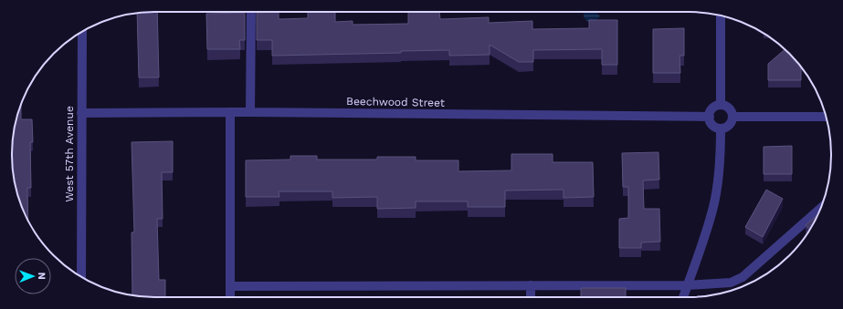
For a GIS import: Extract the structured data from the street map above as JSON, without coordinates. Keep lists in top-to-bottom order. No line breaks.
{"streets":{"street":["Beechwood Street","West 57th Avenue"]},"crossings":[["Beechwood Street","West 57th Avenue"]],"north":"right"}
